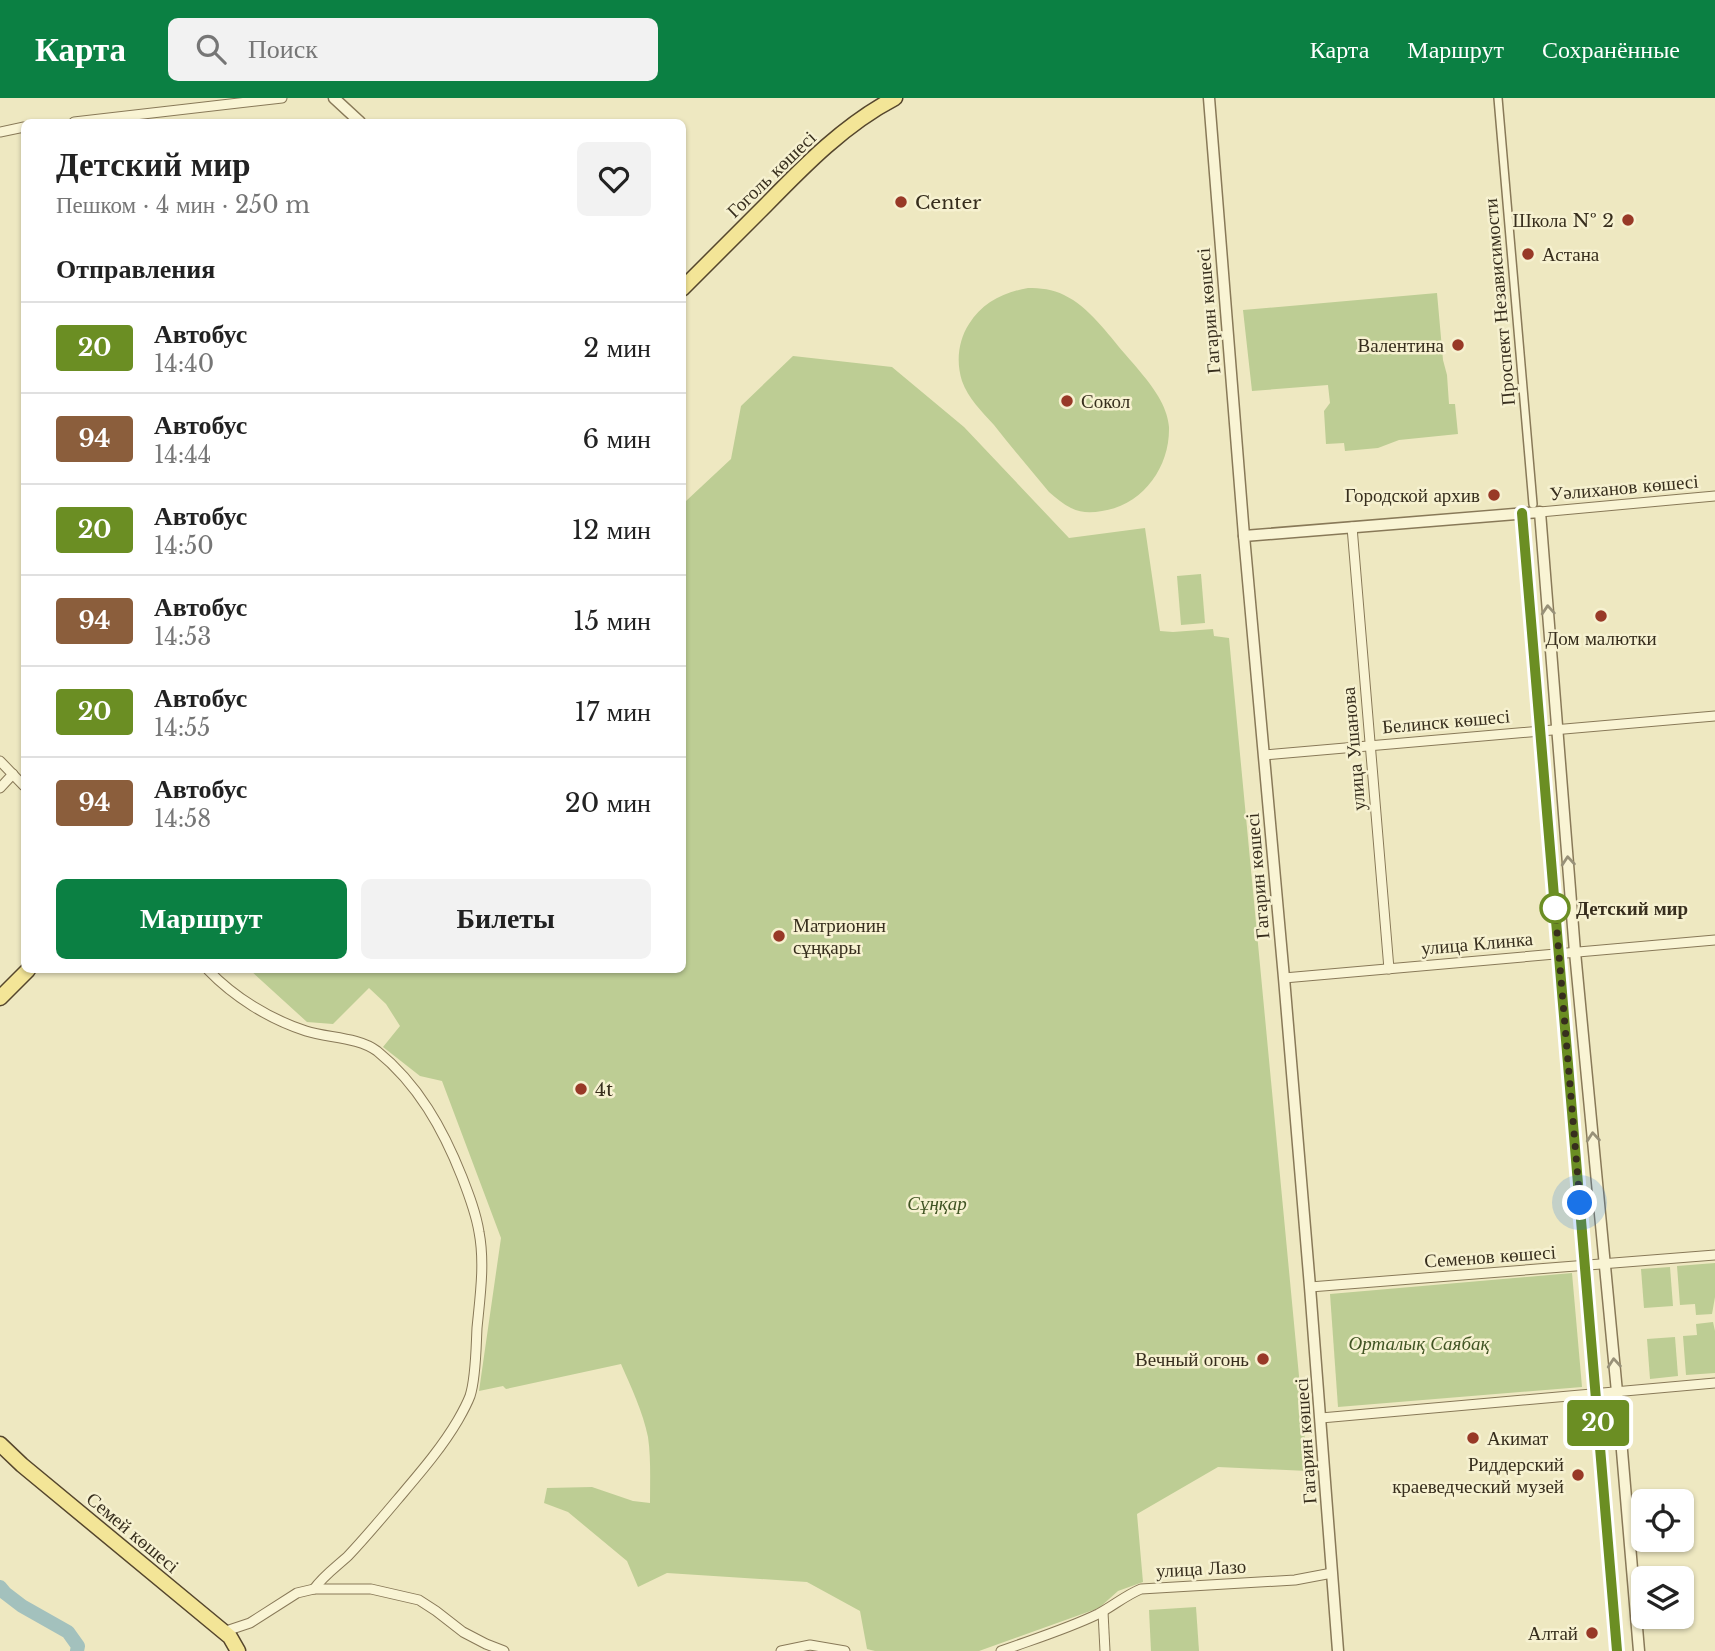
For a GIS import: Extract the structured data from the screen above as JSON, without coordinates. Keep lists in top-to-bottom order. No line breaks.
{"streets":{"main road":["Гоголь көшесі","Семей көшесі"],"street":["Проспект Независимости","Гагарин көшесі","Уәлиханов көшесі","Белинск көшесі","улица Ушанова","улица Клинка","Семенов көшесі","улица Лазо"]},"crossings":[["Проспект Независимости","Уәлиханов көшесі"],["Гагарин көшесі","Уәлиханов көшесі"],["Гагарин көшесі","Белинск көшесі"],["Гагарин көшесі","улица Клинка"],["Гагарин көшесі","Семенов көшесі"],["Гагарин көшесі","улица Лазо"],["Уәлиханов көшесі","улица Ушанова"],["Белинск көшесі","улица Ушанова"],["улица Ушанова","улица Клинка"]],"parks":["Сұңқар","Орталық Саябақ"],"places":["Center","Школа № 2","Астана","Валентина","Сокол","Городской архив","Дом малютки","Детский мир","Матрионин сұңқары","4t","Вечный огонь","Акимат","Риддерский краеведческий музей","Алтай"],"lines":["bus line 20"],"page":{"header":"Карта","search":"Поиск","nav":["Карта","Маршрут","Сохранённые"],"on_map":"20","heading":[["Детский мир","Пешком · 4 мин · 250 m"],"Отправления"],"list":[{"mark":"20","name":"Автобус","note":"14:40","value":"2 мин"},{"mark":"94","name":"Автобус","note":"14:44","value":"6 мин"},{"mark":"20","name":"Автобус","note":"14:50","value":"12 мин"},{"mark":"94","name":"Автобус","note":"14:53","value":"15 мин"},{"mark":"20","name":"Автобус","note":"14:55","value":"17 мин"},{"mark":"94","name":"Автобус","note":"14:58","value":"20 мин"}],"buttons":["Маршрут","Билеты"]}}
